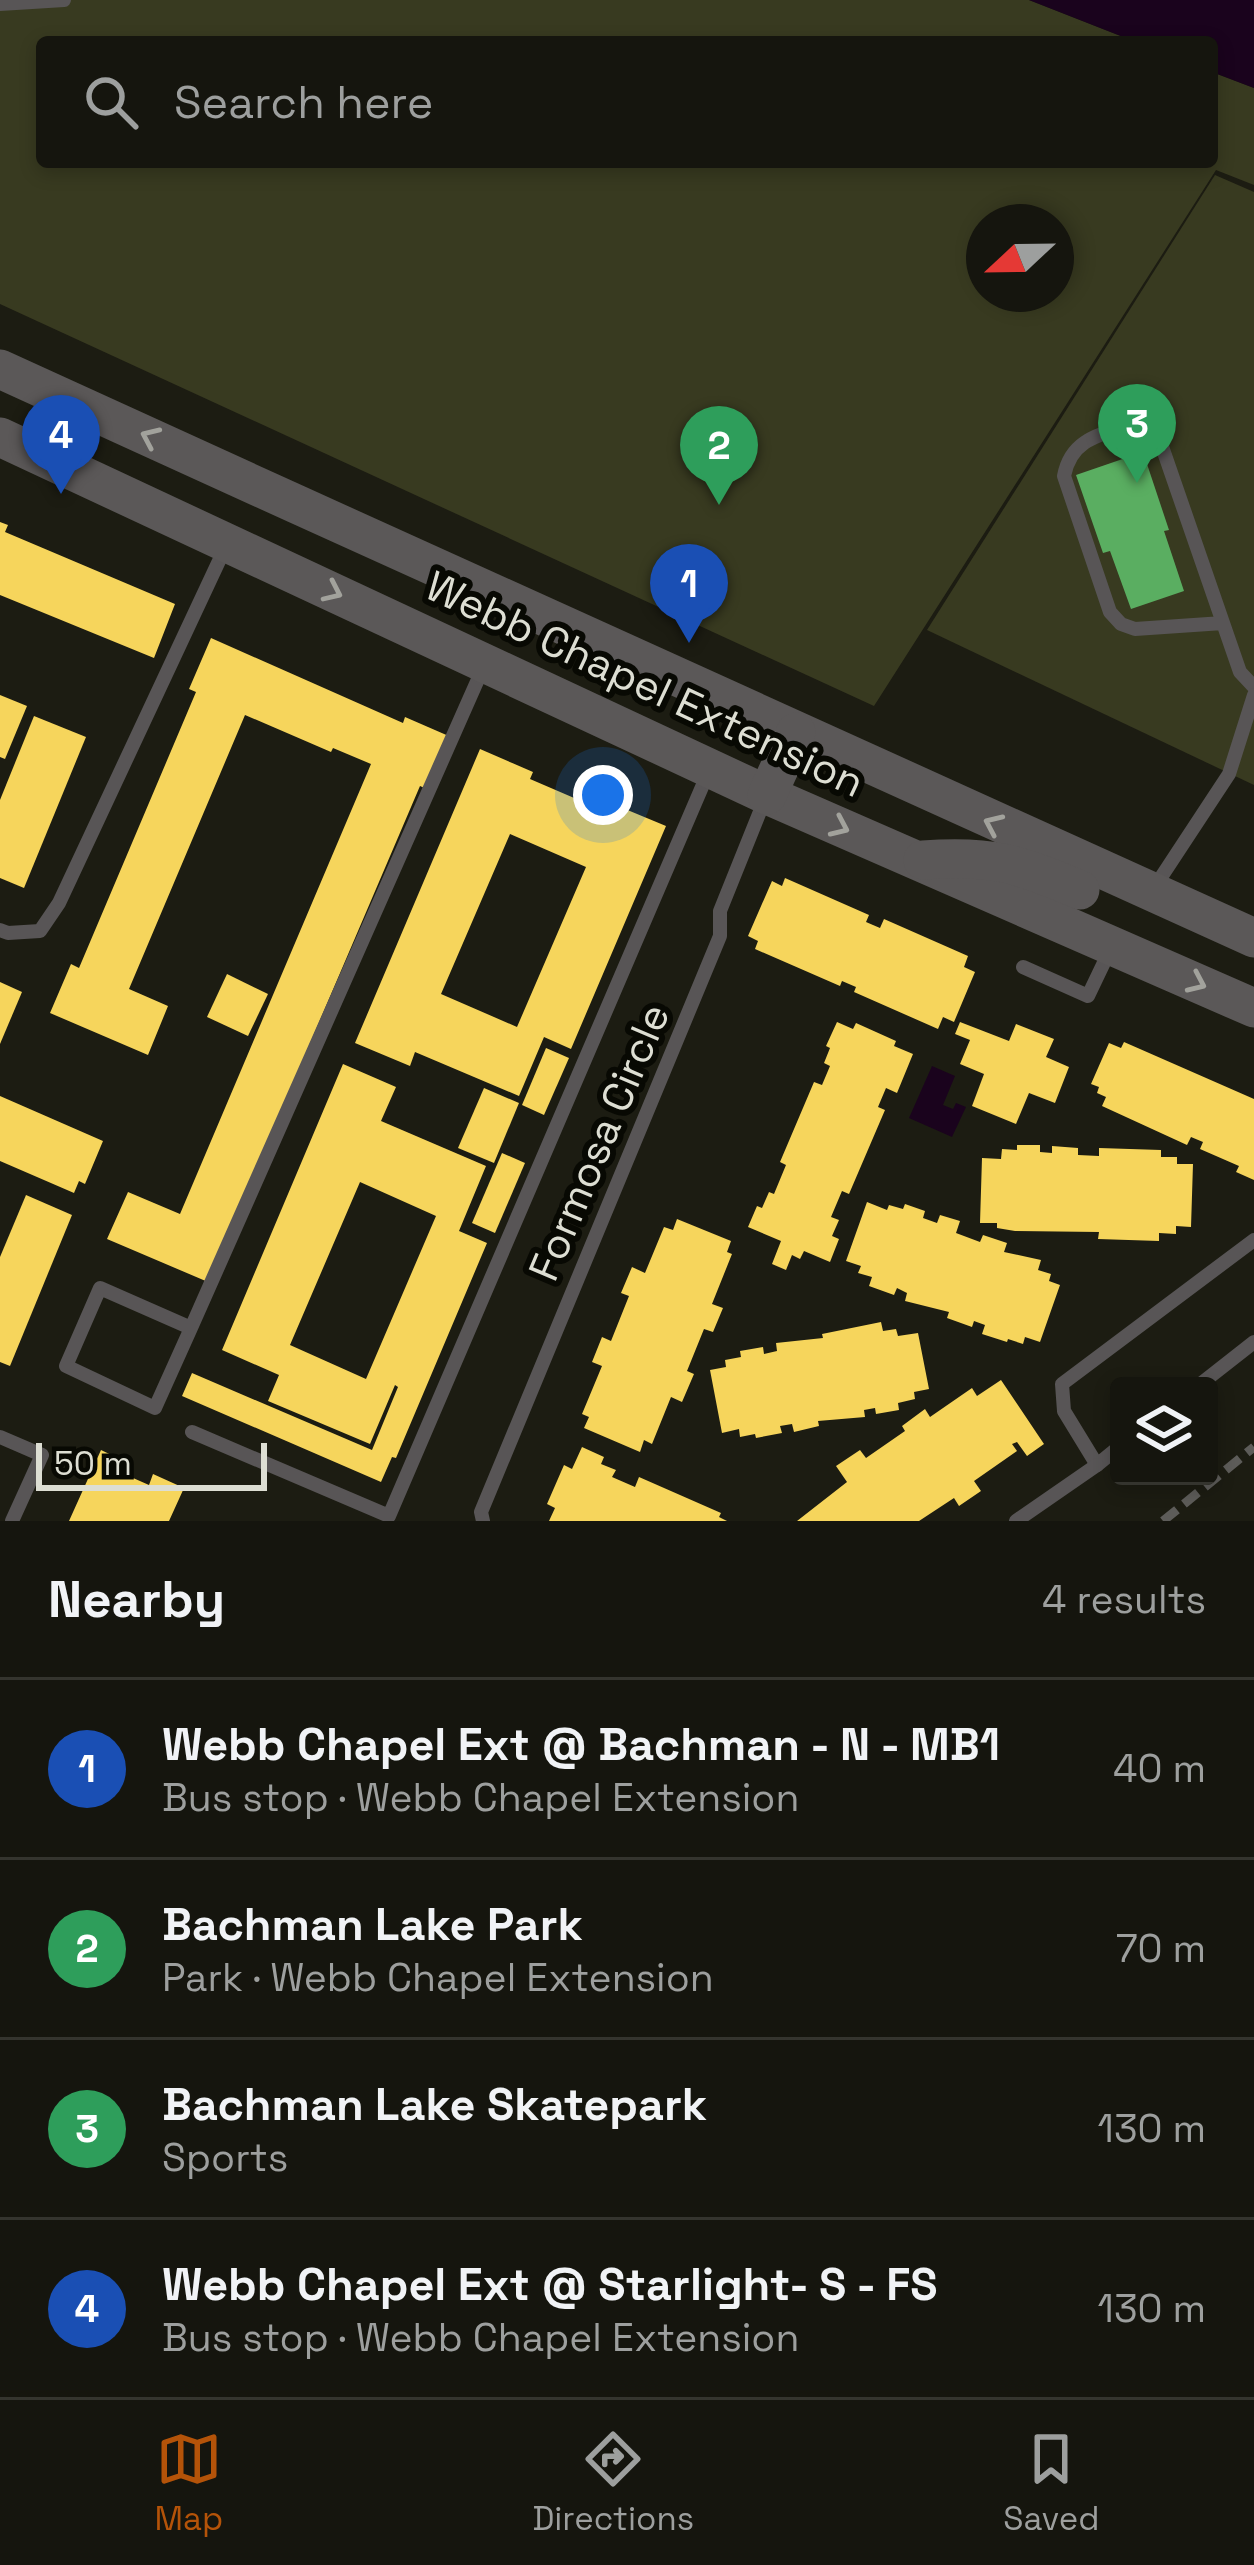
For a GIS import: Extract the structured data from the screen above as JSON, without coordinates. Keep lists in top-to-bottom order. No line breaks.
{"streets":{"main road":["Webb Chapel Extension"],"lane":["Formosa Circle"]},"crossings":[["Webb Chapel Extension","Formosa Circle"]],"scale_bar":"50 m","north":"left","page":{"search":"Search here","pins":["3","4","2","1"],"scale":"50 m","heading":["Nearby","4 results"],"list":[{"mark":"1","name":"Webb Chapel Ext @ Bachman - N - MB1","note":"Bus stop · Webb Chapel Extension","value":"40 m"},{"mark":"2","name":"Bachman Lake Park","note":"Park · Webb Chapel Extension","value":"70 m"},{"mark":"3","name":"Bachman Lake Skatepark","note":"Sports","value":"130 m"},{"mark":"4","name":"Webb Chapel Ext @ Starlight- S - FS","note":"Bus stop · Webb Chapel Extension","value":"130 m"}],"nav":["Map","Directions","Saved"]}}
